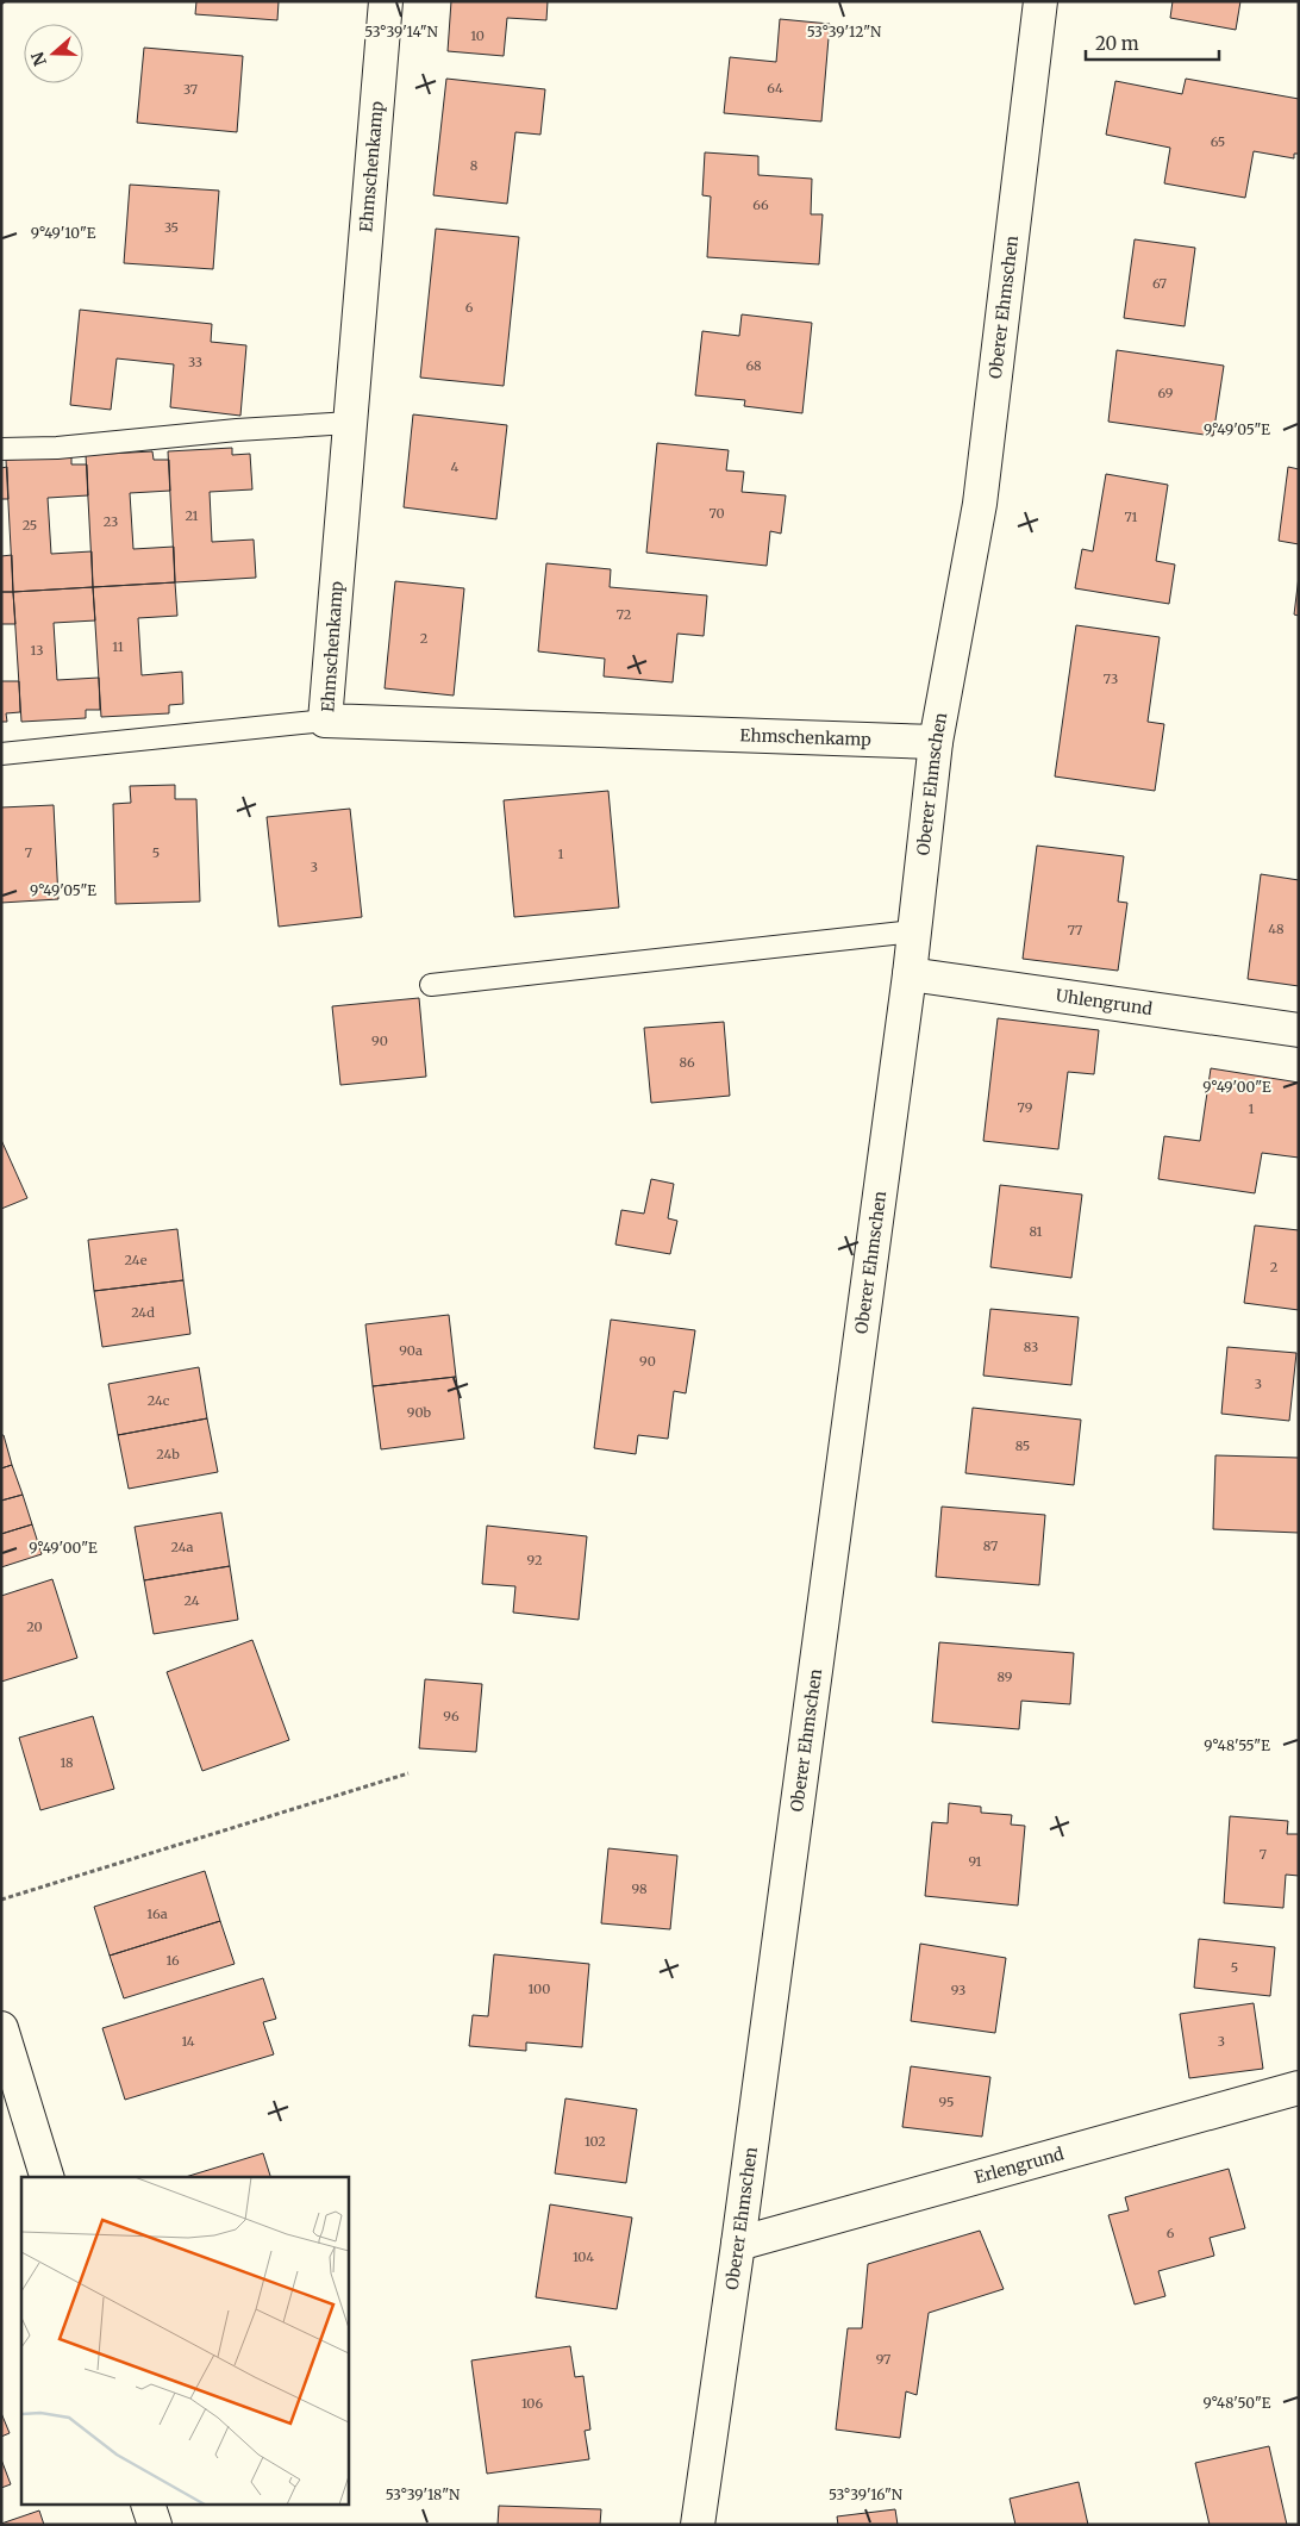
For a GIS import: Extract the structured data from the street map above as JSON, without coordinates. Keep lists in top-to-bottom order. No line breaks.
{"streets":{"street":["Ehmschenkamp","Oberer Ehmschen","Uhlengrund","Erlengrund"]},"crossings":[["Ehmschenkamp","Oberer Ehmschen"],["Oberer Ehmschen","Uhlengrund"],["Oberer Ehmschen","Erlengrund"]],"house_numbers":["10","64","37","65","8","66","35","67","6","33","68","69","4","70","21","71","23","25","72","2","11","13","73","7","5","1","3","48","77","90","86","79","1","81","24e","2","24d","83","90a","90","3","24c","90b","85","24b","87","24a","92","24","20","89","96","18","7","91","98","16a","16","5","100","93","14","3","95","102","6","104","97","106"],"scale_bar":"20 m","north":"left","coordinates":["53°39'14\"N","53°39'12\"N","9°49'10\"E","9°49'05\"E","9°49'00\"E","9°48'55\"E","9°48'50\"E","53°39'18\"N","53°39'16\"N"]}
